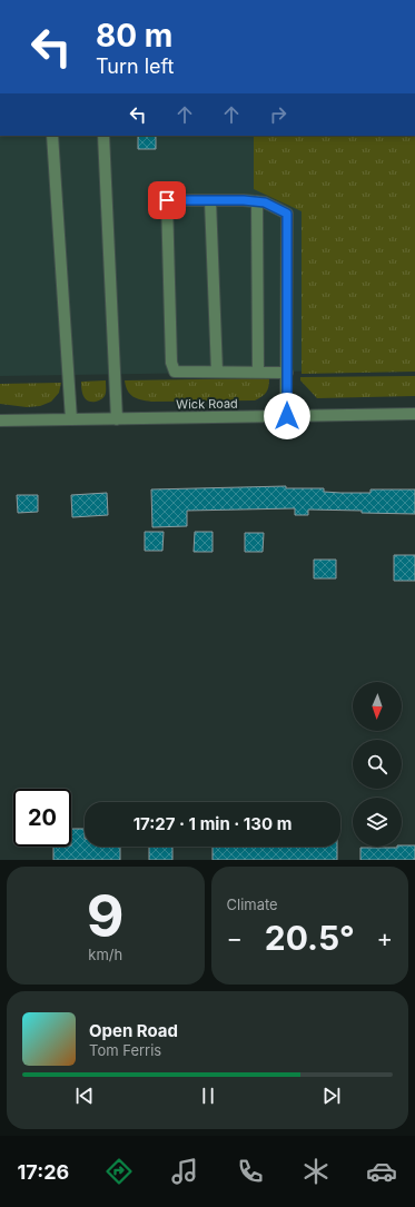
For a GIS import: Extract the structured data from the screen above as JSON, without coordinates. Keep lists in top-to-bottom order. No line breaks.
{"streets":{"street":["Wick Road"]},"north":"bottom","page":{"turn":["80 m","Turn left"],"limit":"20","trip":"17:27 · 1 min · 130 m","tile":[["9","km/h"],"Climate"],"heat":["−","20.5°","+"],"song":["Open Road","Tom Ferris"],"tabs":"17:26"}}
